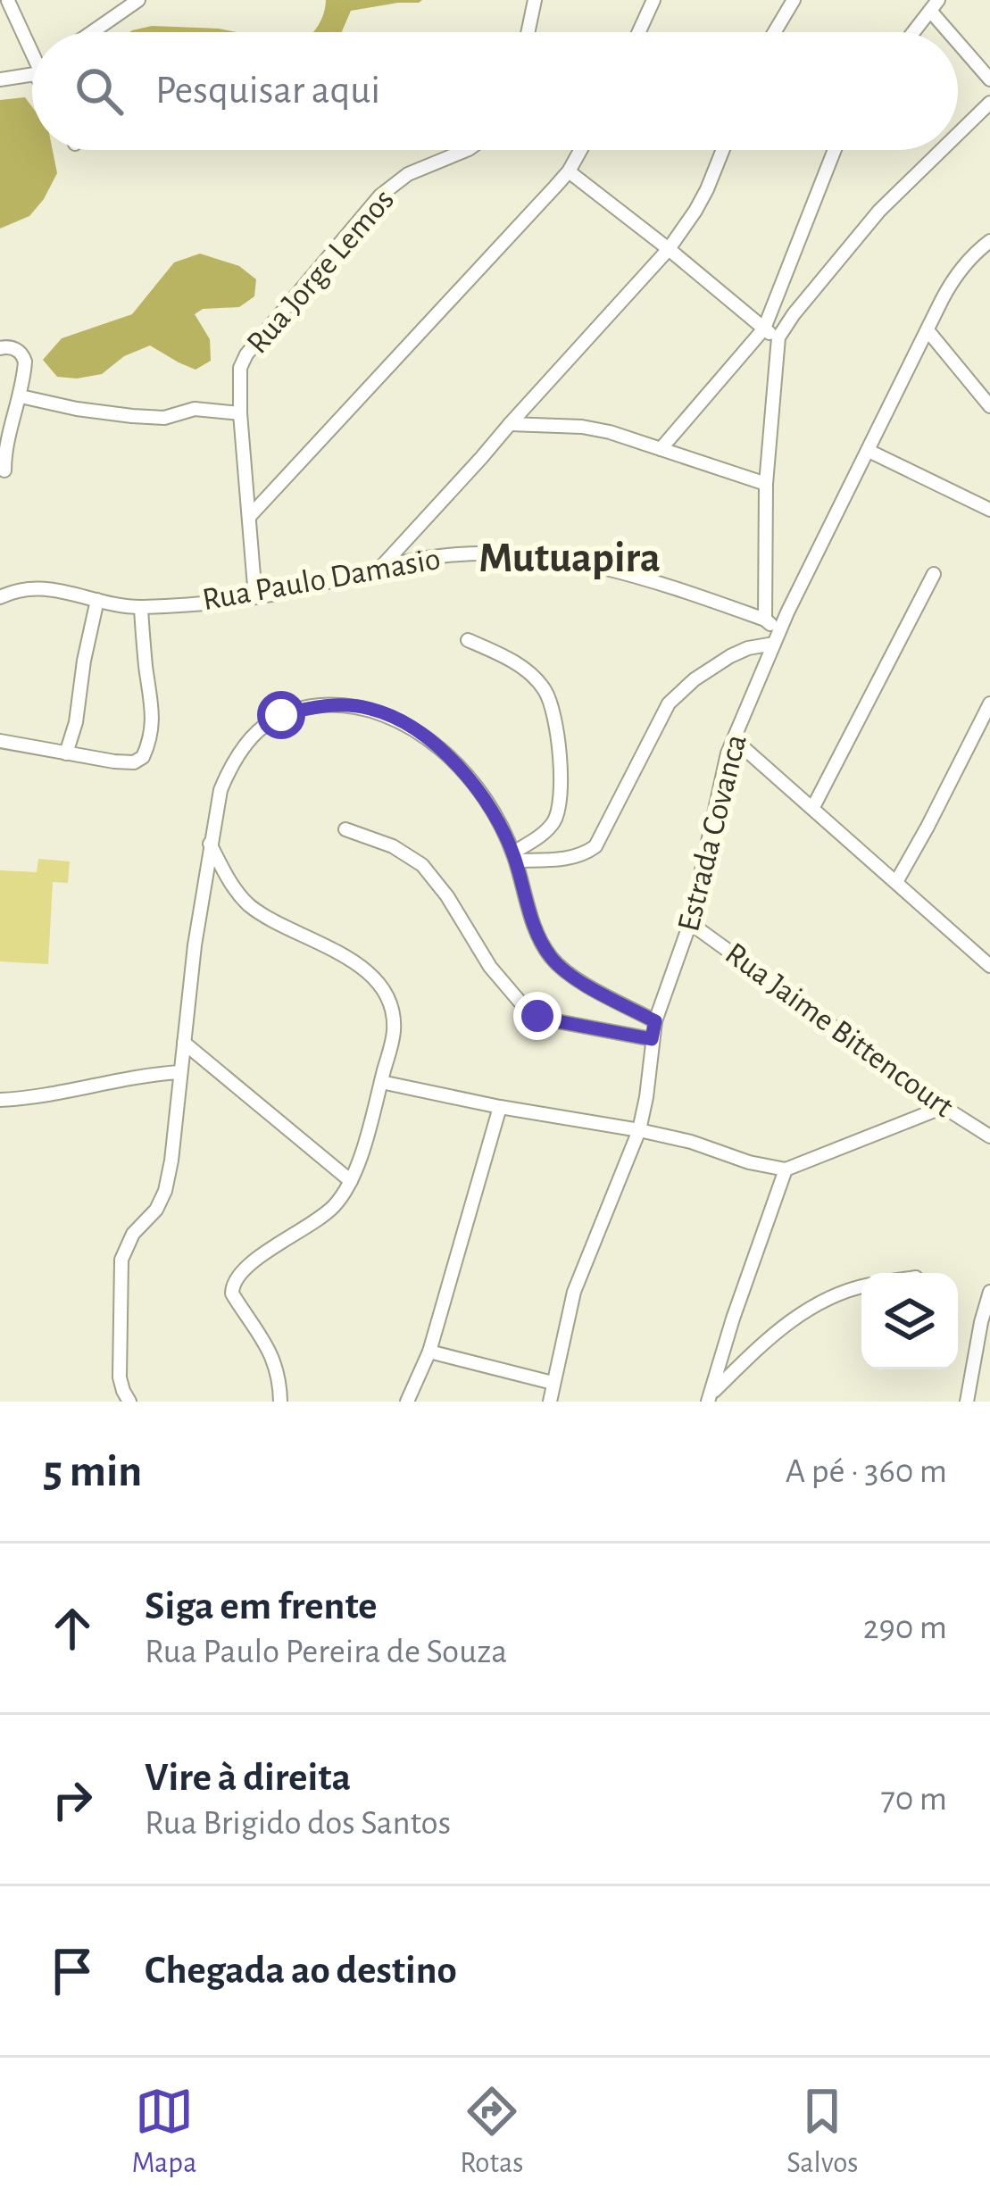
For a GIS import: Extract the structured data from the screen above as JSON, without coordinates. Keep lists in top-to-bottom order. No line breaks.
{"streets":{"street":["Rua Jorge Lemos","Rua Paulo Damasio","Estrada Covanca","Rua Jaime Bittencourt"]},"crossings":[["Rua Jorge Lemos","Rua Paulo Damasio"],["Estrada Covanca","Rua Jaime Bittencourt"]],"districts":["Mutuapira"],"page":{"search":"Pesquisar aqui","heading":["5 min","A pé · 360 m"],"list":[["Siga em frente","Rua Paulo Pereira de Souza","290 m"],["Vire à direita","Rua Brigido dos Santos","70 m"],"Chegada ao destino"],"nav":["Mapa","Rotas","Salvos"]}}
